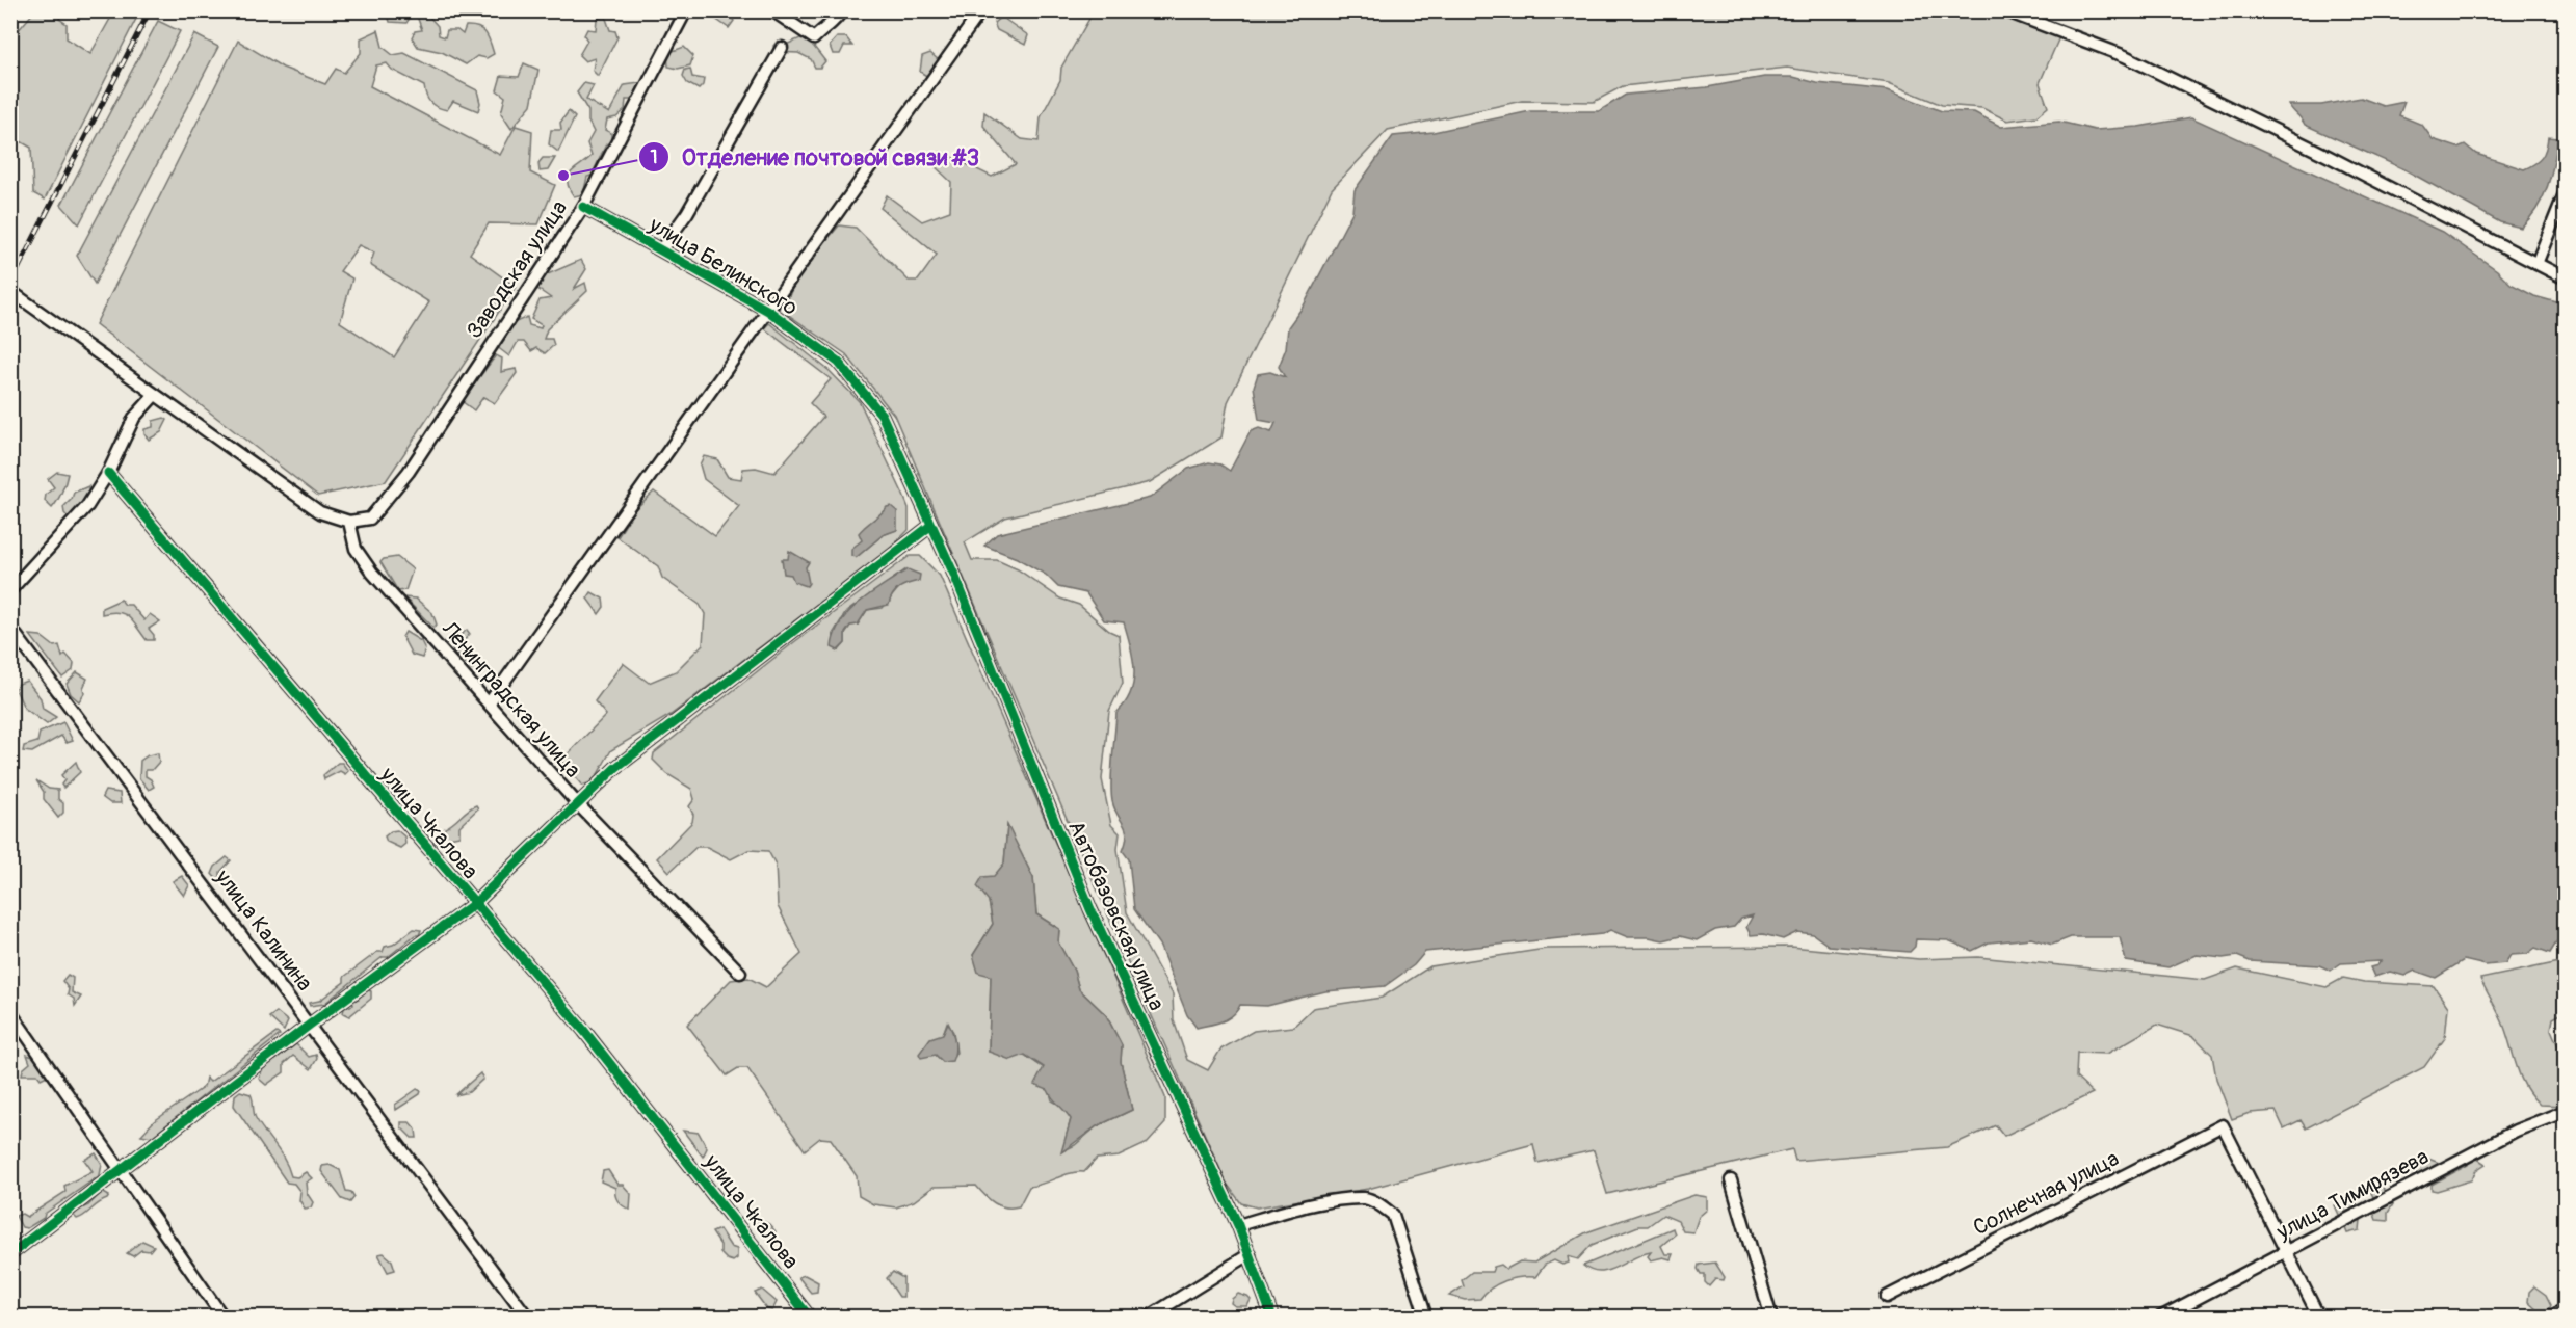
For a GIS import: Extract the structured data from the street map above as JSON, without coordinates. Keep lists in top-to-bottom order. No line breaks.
{"streets":{"street":["улица Белинского","Заводская улица","Ленинградская улица","улица Чкалова","Автобазовская улица","улица Калинина","Солнечная улица","улица Тимирязева"]},"crossings":[["улица Белинского","Заводская улица"],["улица Белинского","Ленинградская улица"],["улица Белинского","Автобазовская улица"],["Заводская улица","Ленинградская улица"],["Солнечная улица","улица Тимирязева"]],"places":["Отделение почтовой связи #3"]}
